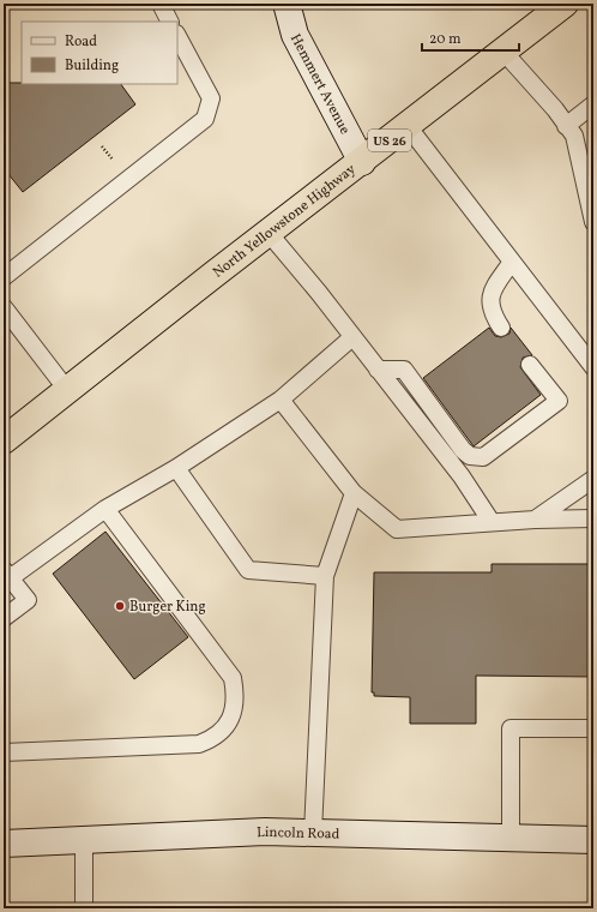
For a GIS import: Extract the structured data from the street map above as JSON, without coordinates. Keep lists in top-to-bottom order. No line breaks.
{"streets":{"highway":["US 26","North Yellowstone Highway"],"main road":["Hemmert Avenue","Lincoln Road"]},"crossings":[["Hemmert Avenue","North Yellowstone Highway"]],"places":["Burger King"],"legend":["Road","Building"],"scale_bar":"20 m"}
